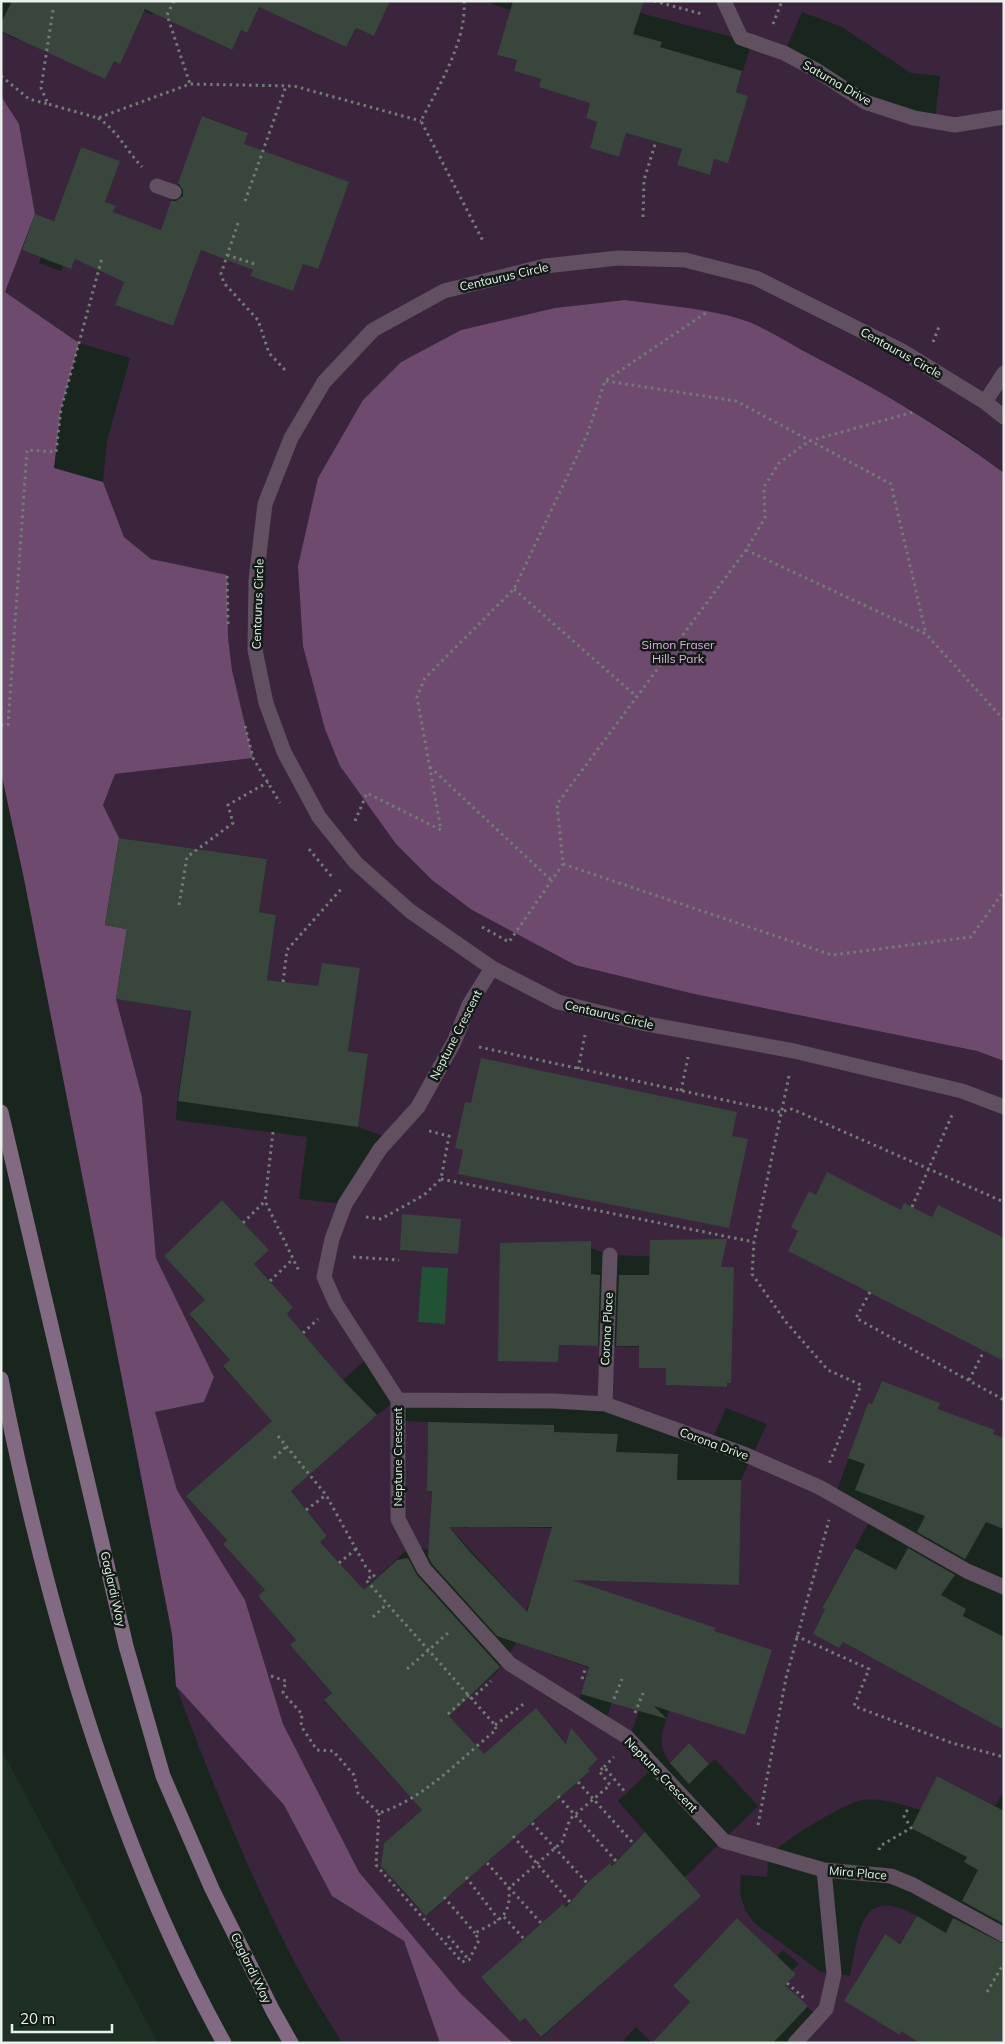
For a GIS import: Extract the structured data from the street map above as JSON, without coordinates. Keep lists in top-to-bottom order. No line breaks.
{"streets":{"main road":["Gaglardi Way"],"street":["Saturna Drive","Centaurus Circle","Neptune Crescent","Corona Place","Corona Drive","Mira Place"]},"crossings":[["Centaurus Circle","Neptune Crescent"],["Neptune Crescent","Corona Drive"],["Corona Place","Corona Drive"]],"parks":["Simon Fraser Hills Park"],"scale_bar":"20 m"}
